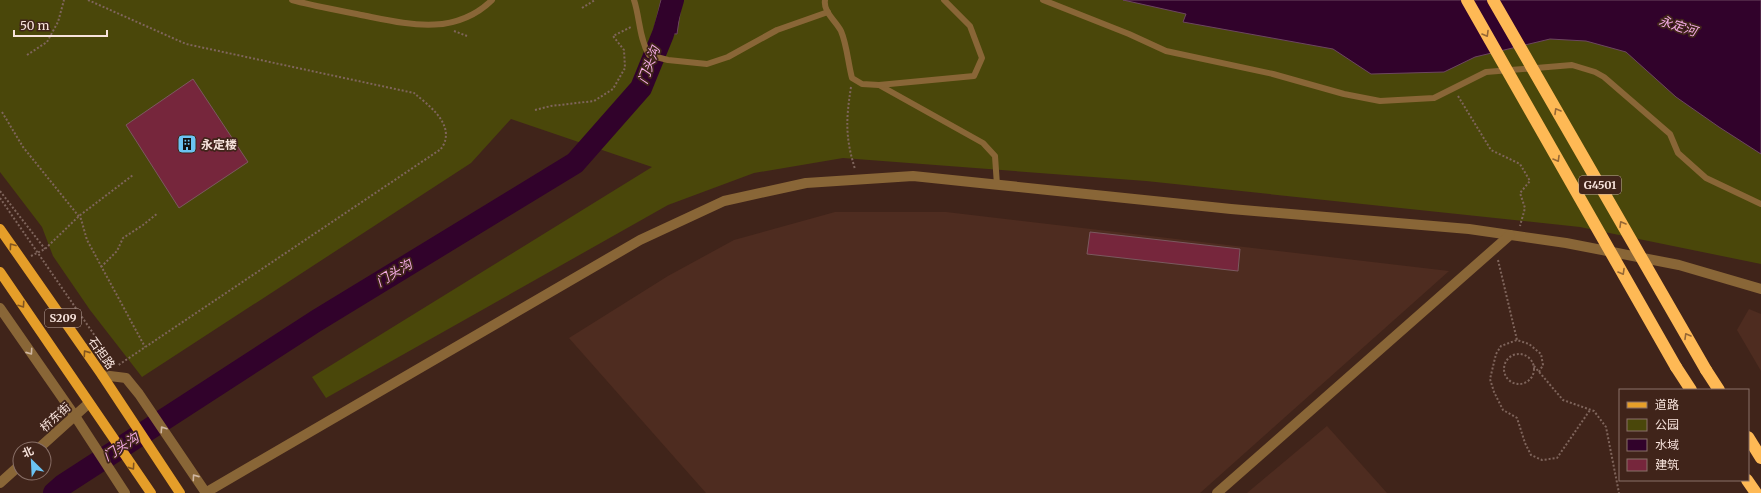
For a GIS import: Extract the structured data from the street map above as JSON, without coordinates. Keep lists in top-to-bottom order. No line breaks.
{"streets":{"highway":["G4501"],"main road":["S209","石担路"],"street":["桥东街"]},"crossings":[["S209","桥东街"]],"water":["永定河","门头沟"],"places":{"building":["永定楼"]},"legend":["道路","公园","水域","建筑"],"scale_bar":"50 m","north":"top left"}
